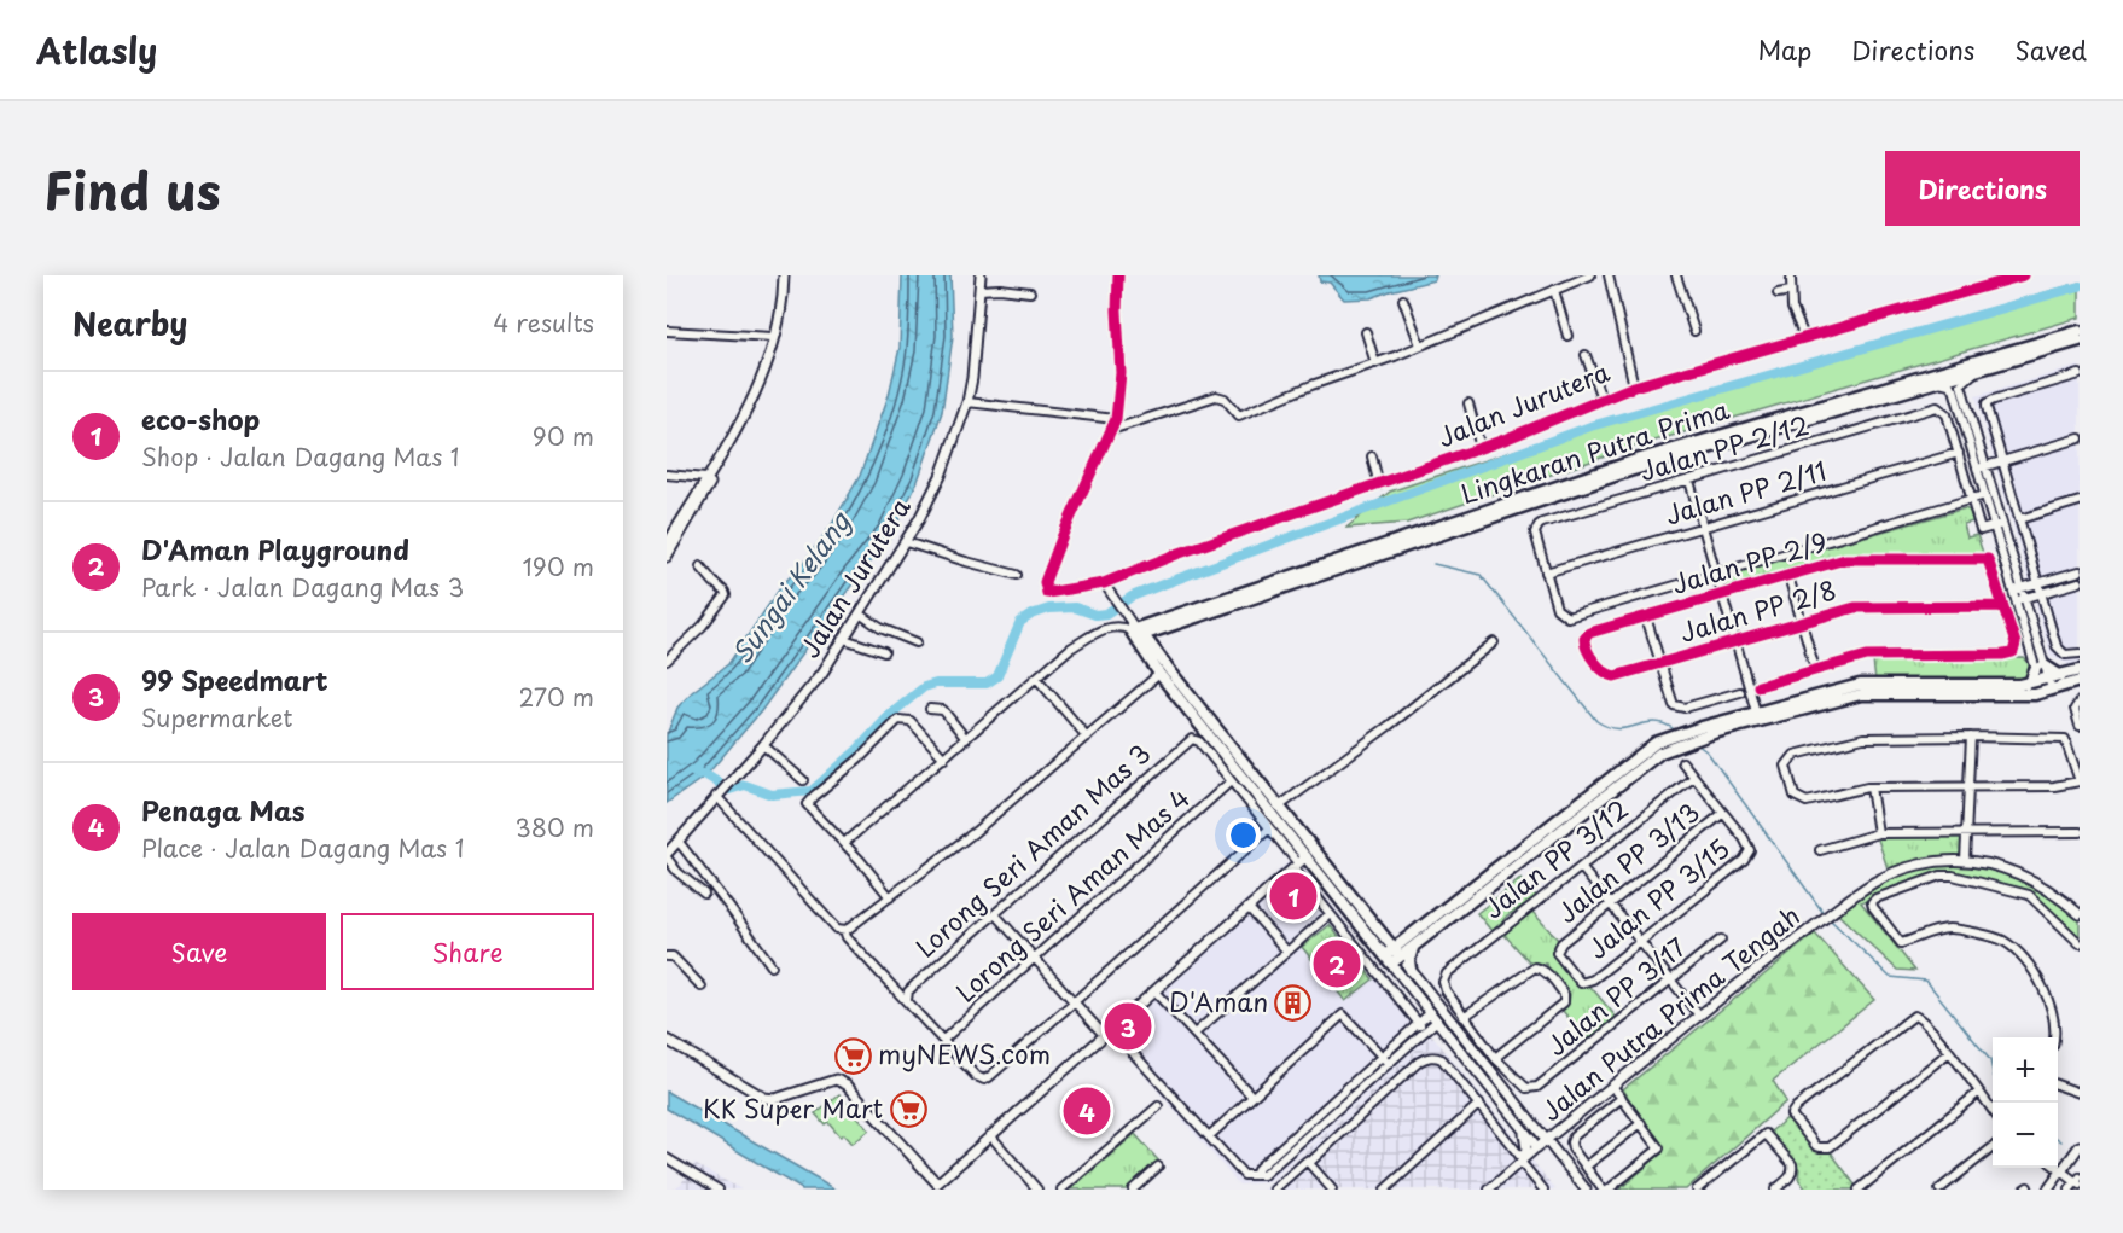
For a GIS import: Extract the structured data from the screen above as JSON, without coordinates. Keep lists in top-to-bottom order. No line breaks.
{"streets":{"main road":["Lingkaran Putra Prima"],"street":["Jalan Jurutera","Jalan PP 2/12","Jalan PP 2/11","Jalan PP 2/9","Jalan PP 2/8","Lorong Seri Aman Mas 3","Jalan PP 3/12","Jalan PP 3/13","Lorong Seri Aman Mas 4","Jalan PP 3/15","Jalan PP 3/17","Jalan Putra Prima Tengah"]},"crossings":[["Jalan PP 2/12","Jalan PP 2/11"],["Jalan PP 2/9","Jalan PP 2/8"],["Lorong Seri Aman Mas 3","Lorong Seri Aman Mas 4"],["Jalan PP 3/13","Jalan PP 3/15"]],"water":["Sungai Kelang"],"places":{"building":["D'Aman"],"supermarket":["myNEWS.com","KK Super Mart"]},"page":{"header":"Atlasly","nav":["Map","Directions","Saved"],"title":"Find us","buttons":["Directions",["Save","Share"]],"heading":["Nearby","4 results"],"list":[{"mark":"1","name":"eco-shop","note":"Shop · Jalan Dagang Mas 1","value":"90 m"},{"mark":"2","name":"D'Aman Playground","note":"Park · Jalan Dagang Mas 3","value":"190 m"},{"mark":"3","name":"99 Speedmart","note":"Supermarket","value":"270 m"},{"mark":"4","name":"Penaga Mas","note":"Place · Jalan Dagang Mas 1","value":"380 m"}],"pins":["1","2","3","4"],"map_buttons":["+","−"]}}
